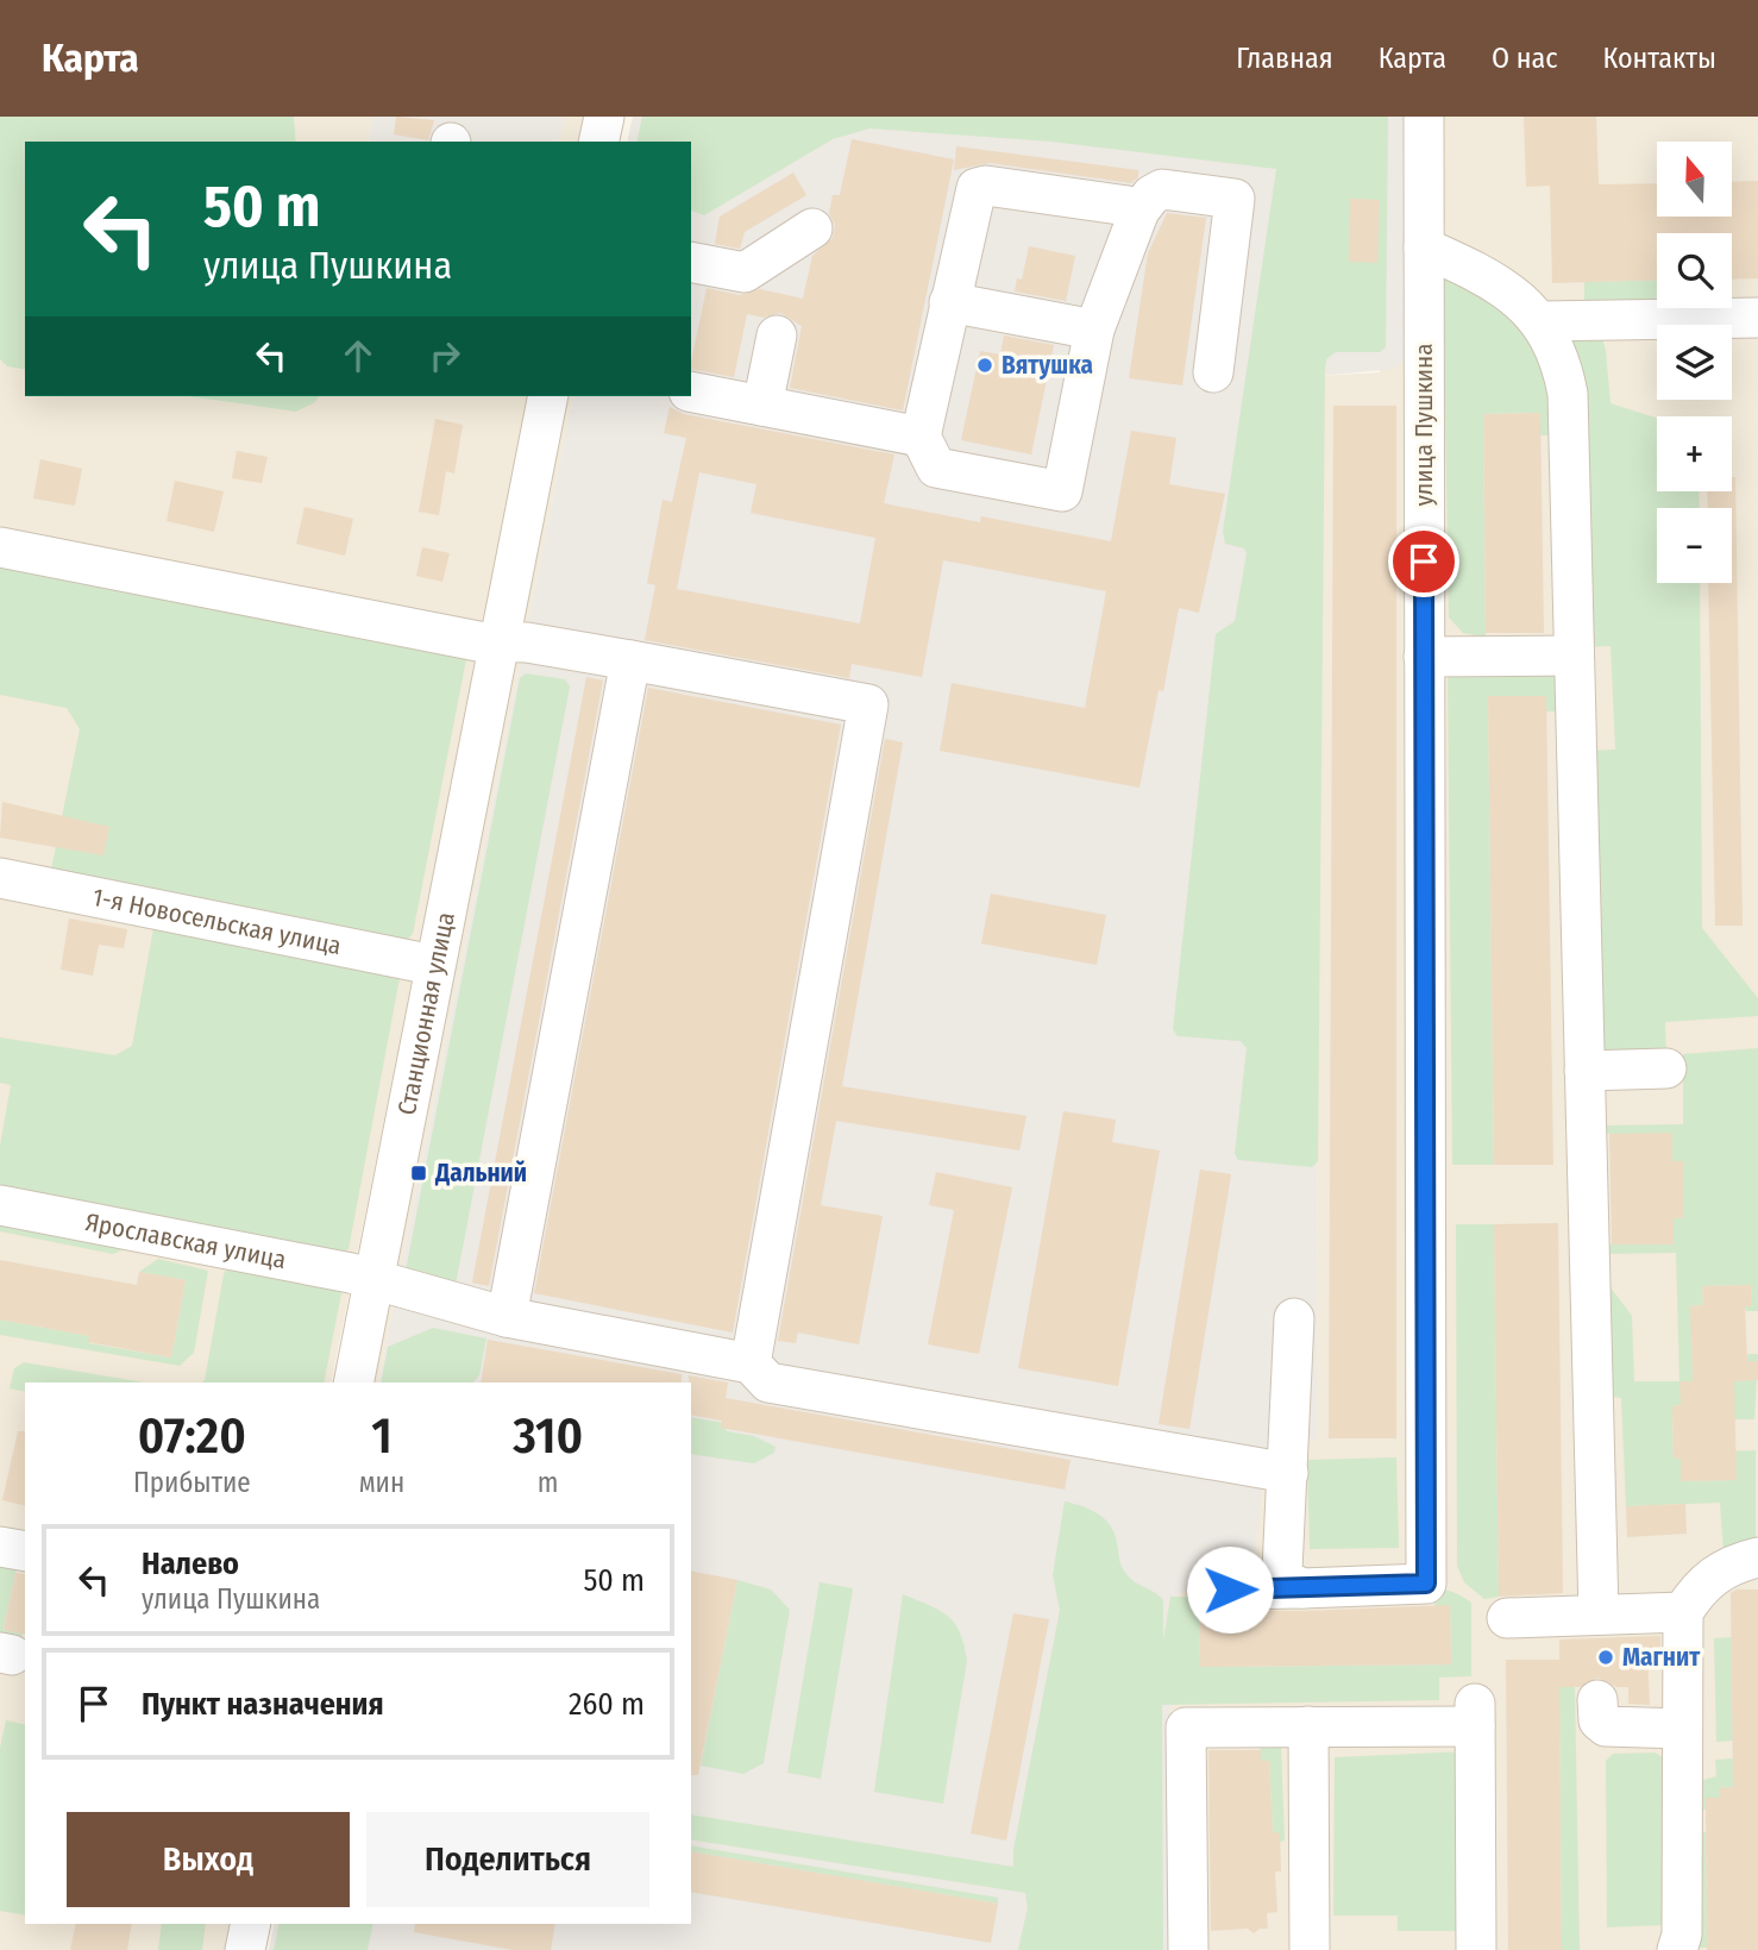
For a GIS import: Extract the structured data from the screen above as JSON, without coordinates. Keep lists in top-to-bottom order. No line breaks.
{"streets":{"street":["улица Пушкина","1-я Новосельская улица","Станционная улица","Ярославская улица"]},"crossings":[["1-я Новосельская улица","Станционная улица"],["Станционная улица","Ярославская улица"]],"places":{"other":["Вятушка","Магнит"],"transit":["Дальний"]},"north":"top","page":{"header":"Карта","nav":["Главная","Карта","О нас","Контакты"],"map_buttons":["+","−"],"turn":["50 m","улица Пушкина"],"eta":["07:20","Прибытие","1","мин","310","m"],"list":[{"name":"Налево","note":"улица Пушкина","value":"50 m"},{"name":"Пункт назначения","value":"260 m"}],"buttons":["Выход","Поделиться"]}}
